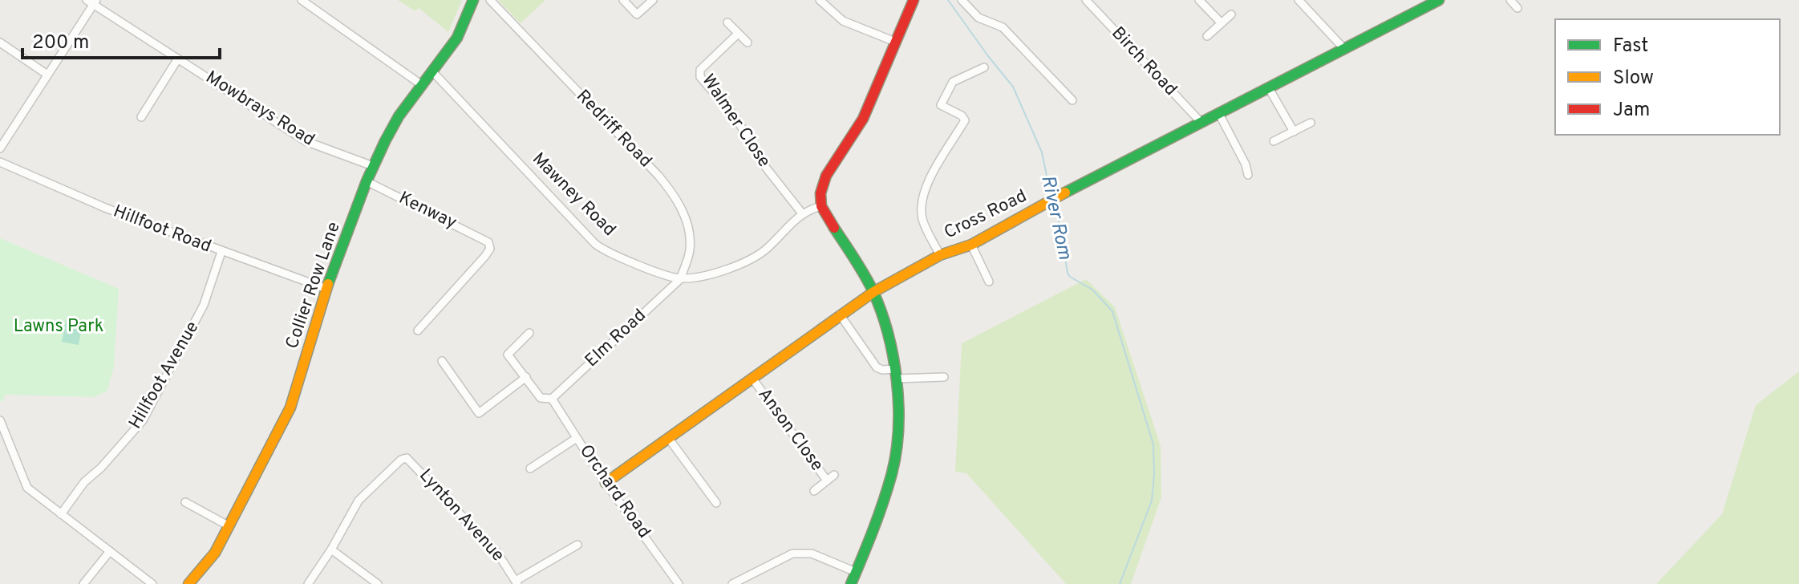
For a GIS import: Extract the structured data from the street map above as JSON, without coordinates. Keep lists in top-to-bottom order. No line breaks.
{"streets":{"street":["Birch Road","Mowbrays Road","Walmer Close","Redriff Road","Mawney Road","Kenway","Cross Road","Hillfoot Road","Collier Row Lane","Elm Road","Hillfoot Avenue","Anson Close","Orchard Road","Lynton Avenue"]},"crossings":[["Birch Road","Cross Road"],["Mowbrays Road","Collier Row Lane"],["Walmer Close","Mawney Road"],["Redriff Road","Mawney Road"],["Redriff Road","Elm Road"],["Mawney Road","Collier Row Lane"],["Mawney Road","Elm Road"],["Kenway","Collier Row Lane"],["Cross Road","Anson Close"],["Cross Road","Orchard Road"],["Hillfoot Road","Collier Row Lane"],["Hillfoot Road","Hillfoot Avenue"],["Elm Road","Orchard Road"]],"water":["River Rom"],"parks":["Lawns Park"],"legend":["Fast","Slow","Jam"],"scale_bar":"200 m"}
